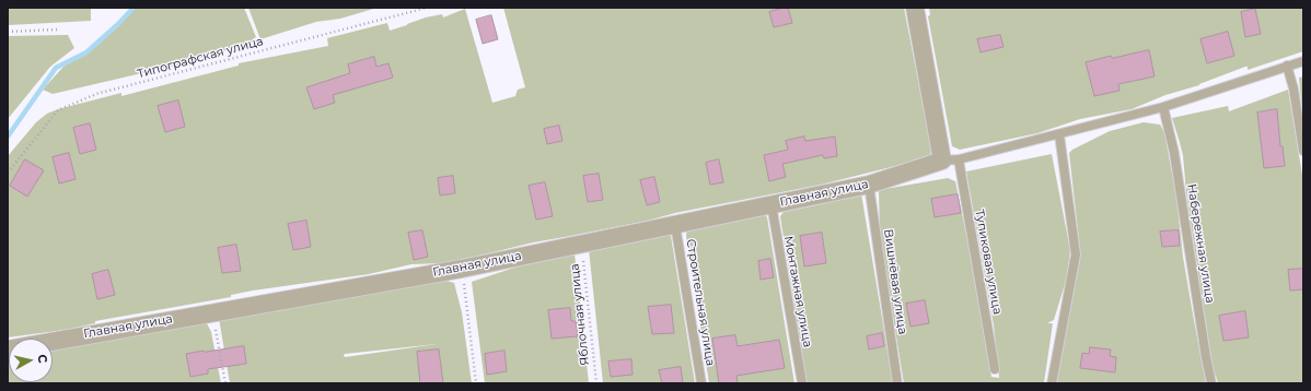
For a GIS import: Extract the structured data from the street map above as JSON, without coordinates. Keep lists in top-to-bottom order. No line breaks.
{"streets":{"street":["Главная улица"],"lane":["Набережная улица","Тупиковая улица","Вишнёвая улица","Монтажная улица","Строительная улица"],"path":["Типографская улица","Яблочная улица"]},"crossings":[["Главная улица","Тупиковая улица"],["Главная улица","Вишнёвая улица"],["Главная улица","Монтажная улица"],["Главная улица","Строительная улица"],["Главная улица","Яблочная улица"]],"north":"right"}
